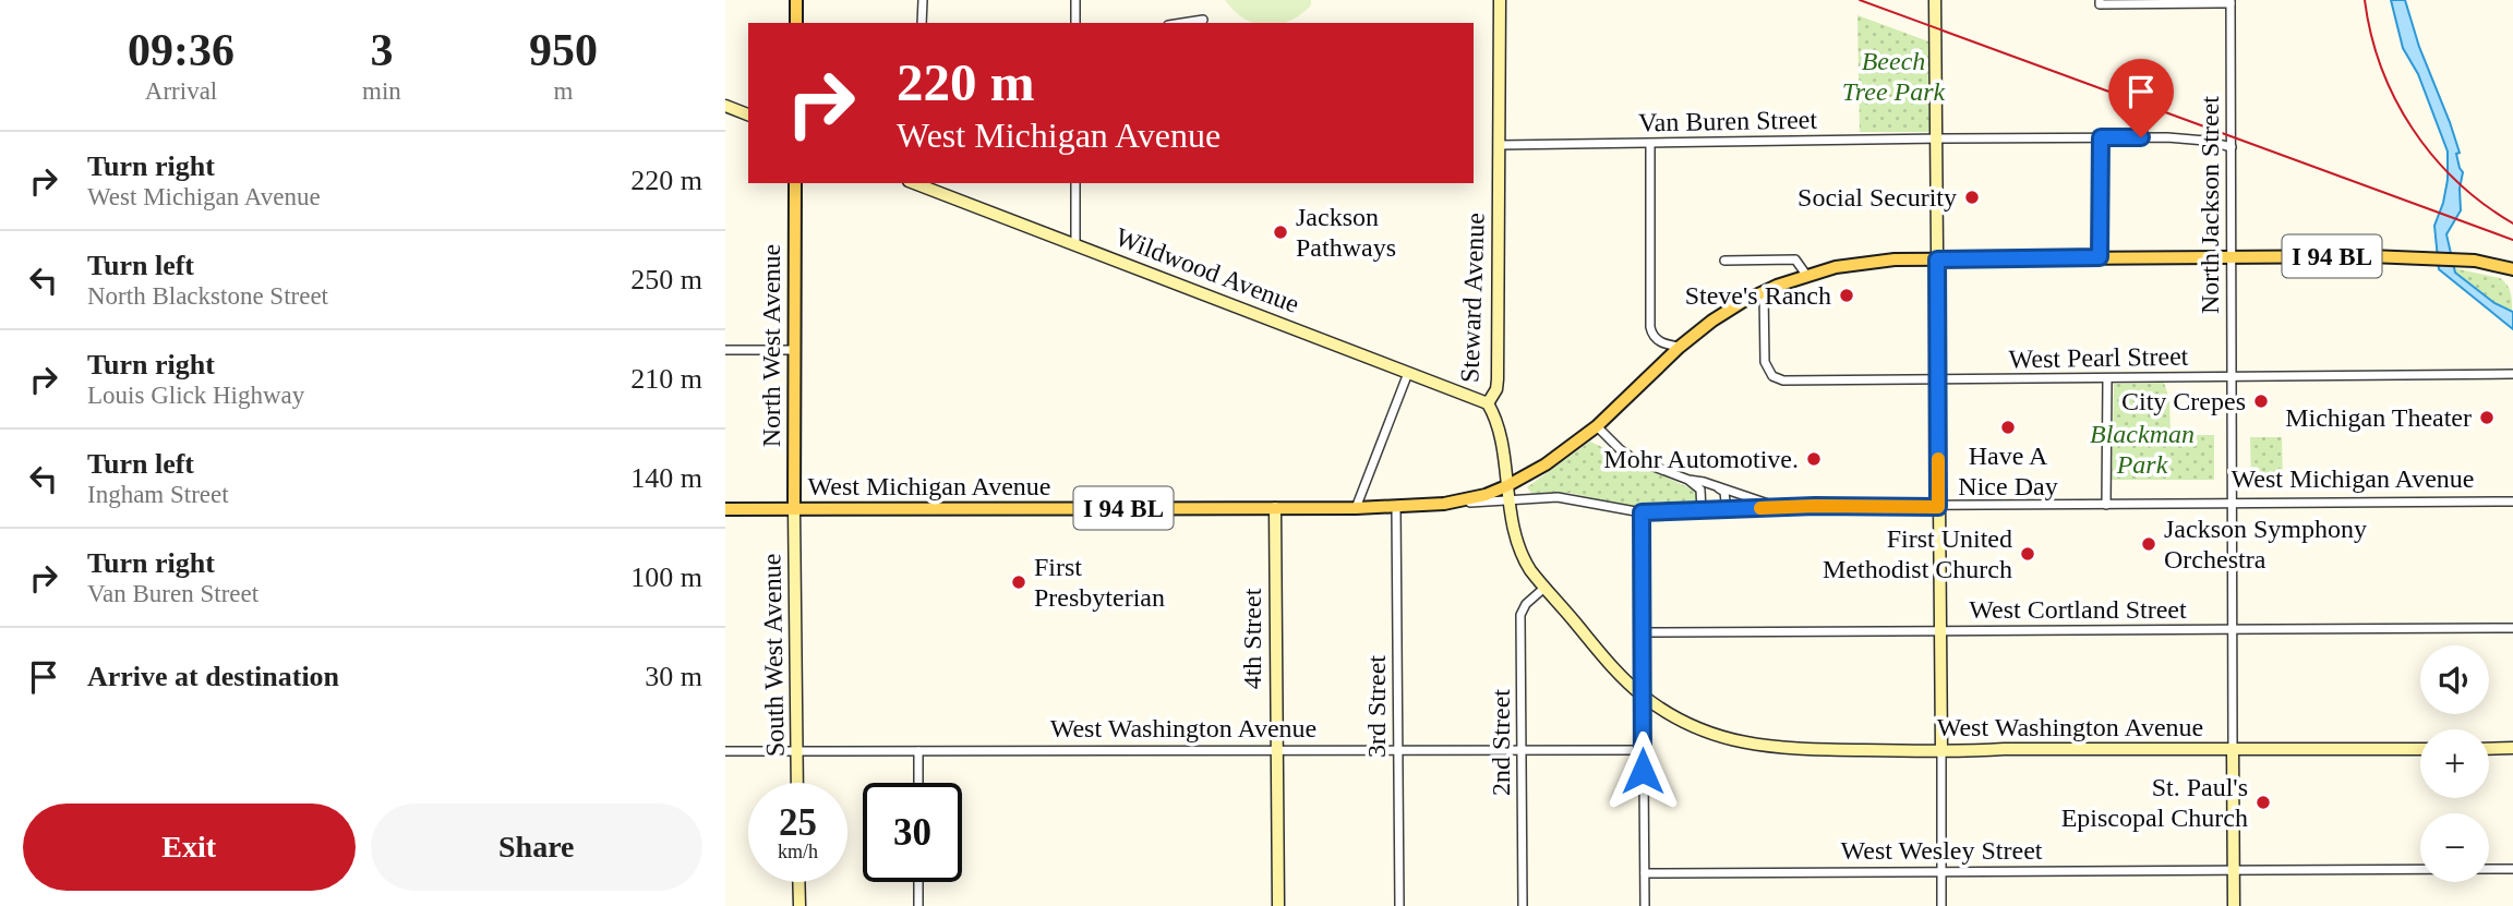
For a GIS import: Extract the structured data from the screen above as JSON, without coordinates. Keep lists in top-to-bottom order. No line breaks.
{"streets":{"main road":["I 94 BL","Wildwood Avenue","Steward Avenue","North West Avenue","West Michigan Avenue","4th Street","South West Avenue","West Washington Avenue"],"street":["Van Buren Street","North Jackson Street","West Pearl Street","West Cortland Street","3rd Street","2nd Street","West Wesley Street"]},"crossings":[["Van Buren Street","North Jackson Street"],["Van Buren Street","Steward Avenue"],["North Jackson Street","I 94 BL"],["North Jackson Street","West Pearl Street"],["North Jackson Street","West Michigan Avenue"],["North Jackson Street","West Cortland Street"],["North Jackson Street","West Washington Avenue"],["I 94 BL","Steward Avenue"],["I 94 BL","West Pearl Street"],["I 94 BL","West Michigan Avenue"],["I 94 BL","3rd Street"],["Wildwood Avenue","Steward Avenue"],["Steward Avenue","West Michigan Avenue"],["Steward Avenue","West Washington Avenue"],["Steward Avenue","2nd Street"],["North West Avenue","West Michigan Avenue"],["North West Avenue","South West Avenue"],["West Michigan Avenue","4th Street"],["West Michigan Avenue","South West Avenue"],["West Michigan Avenue","3rd Street"],["4th Street","West Washington Avenue"],["South West Avenue","West Washington Avenue"],["3rd Street","West Washington Avenue"],["West Washington Avenue","2nd Street"]],"parks":["Beech Tree Park","Blackman Park"],"places":["Social Security","Jackson Pathways","Steve's Ranch","City Crepes","Michigan Theater","Have A Nice Day","Mohr Automotive.","Jackson Symphony Orchestra","First United Methodist Church","First Presbyterian","St. Paul's Episcopal Church"],"page":{"eta":["09:36","Arrival","3","min","950","m"],"turn":["220 m","West Michigan Avenue"],"list":[{"name":"Turn right","note":"West Michigan Avenue","value":"220 m"},{"name":"Turn left","note":"North Blackstone Street","value":"250 m"},{"name":"Turn right","note":"Louis Glick Highway","value":"210 m"},{"name":"Turn left","note":"Ingham Street","value":"140 m"},{"name":"Turn right","note":"Van Buren Street","value":"100 m"},{"name":"Arrive at destination","value":"30 m"}],"map_buttons":["+","−"],"speed":"25 km/h","limit":"30","buttons":["Exit","Share"]}}
